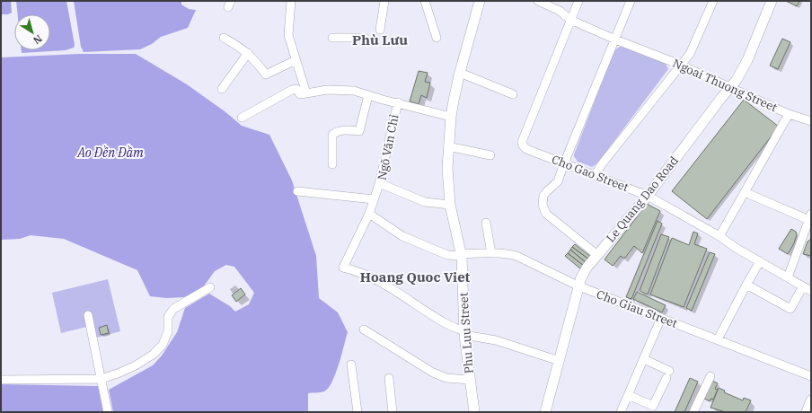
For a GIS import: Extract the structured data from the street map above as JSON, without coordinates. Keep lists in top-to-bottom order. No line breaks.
{"streets":{"main road":["Le Quang Dao Road","Phu Luu Street"],"street":["Ngoai Thuong Street","Ngõ Văn Chỉ","Cho Gao Street","Cho Giau Street"]},"crossings":[["Ngoai Thuong Street","Cho Gao Street"],["Ngoai Thuong Street","Le Quang Dao Road"],["Ngõ Văn Chỉ","Phu Luu Street"],["Cho Gao Street","Le Quang Dao Road"],["Le Quang Dao Road","Cho Giau Street"],["Cho Giau Street","Phu Luu Street"]],"districts":["Phù Lưu","Hoang Quoc Viet"],"water":["Ao Đền Đầm"],"north":"bottom right"}
